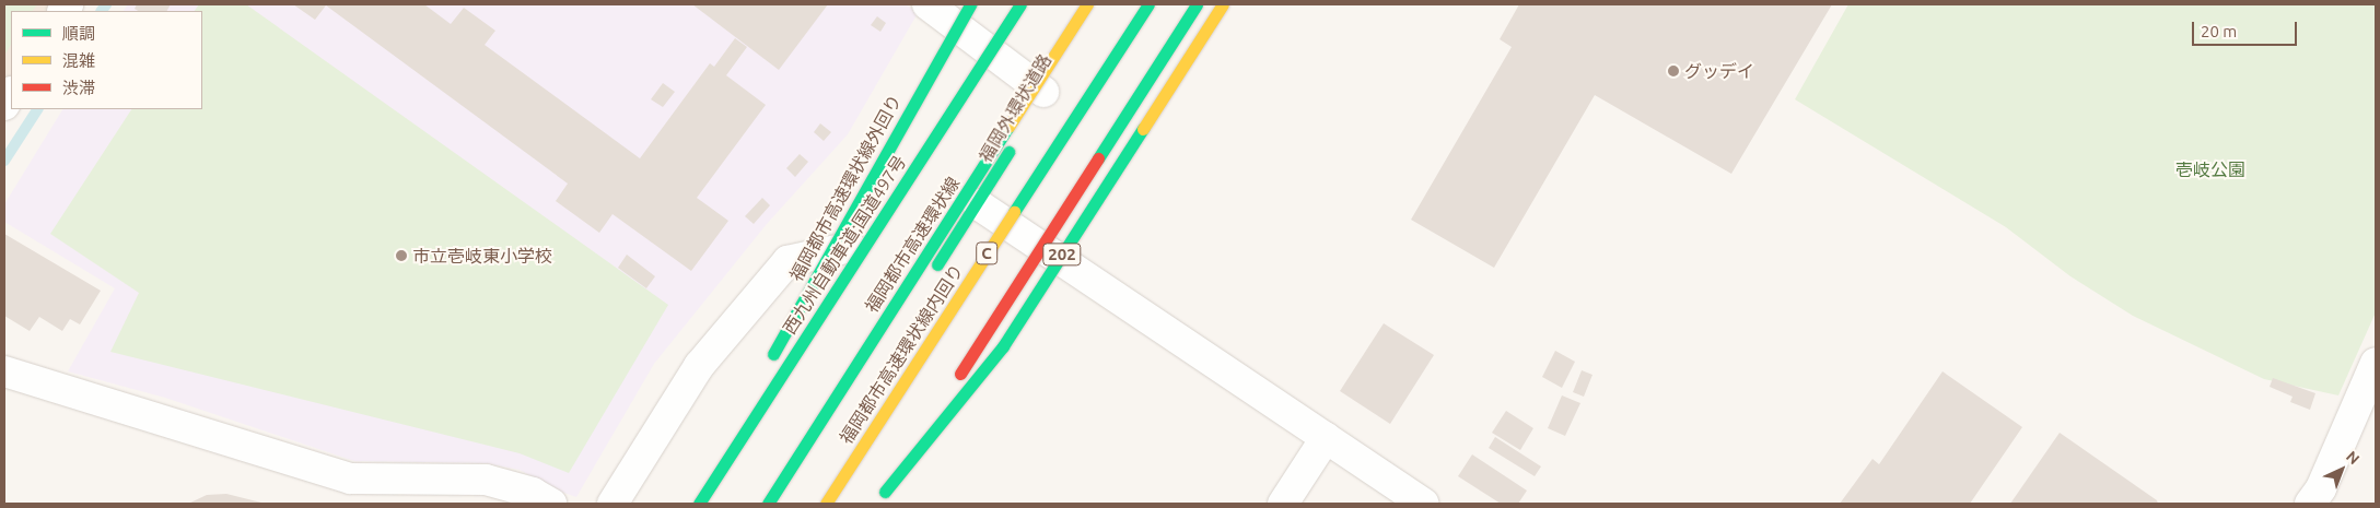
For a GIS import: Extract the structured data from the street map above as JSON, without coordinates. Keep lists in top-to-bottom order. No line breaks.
{"streets":{"highway":["福岡外環状道路","福岡都市高速環状線外回り","西九州自動車道;国道497号","福岡都市高速環状線","C","202","福岡都市高速環状線内回り"]},"parks":["壱岐公園"],"places":["グッデイ","市立壱岐東小学校"],"legend":["順調","混雑","渋滞"],"scale_bar":"20 m","north":"top right"}
